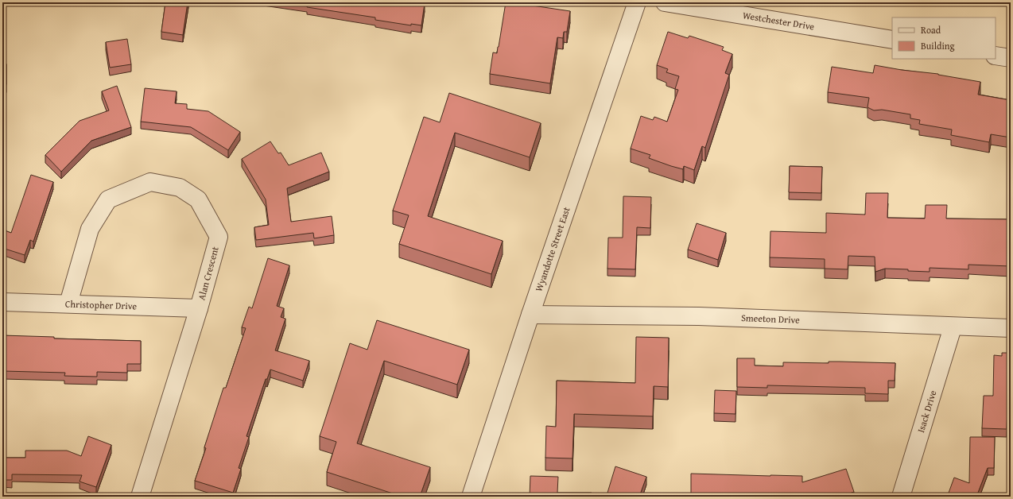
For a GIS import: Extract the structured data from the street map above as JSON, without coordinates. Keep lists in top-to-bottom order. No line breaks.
{"streets":{"street":["Westchester Drive","Wyandotte Street East","Alan Crescent","Christopher Drive","Smeeton Drive","Isack Drive"]},"crossings":[["Wyandotte Street East","Smeeton Drive"],["Alan Crescent","Christopher Drive"],["Smeeton Drive","Isack Drive"]],"legend":["Road","Building"]}
